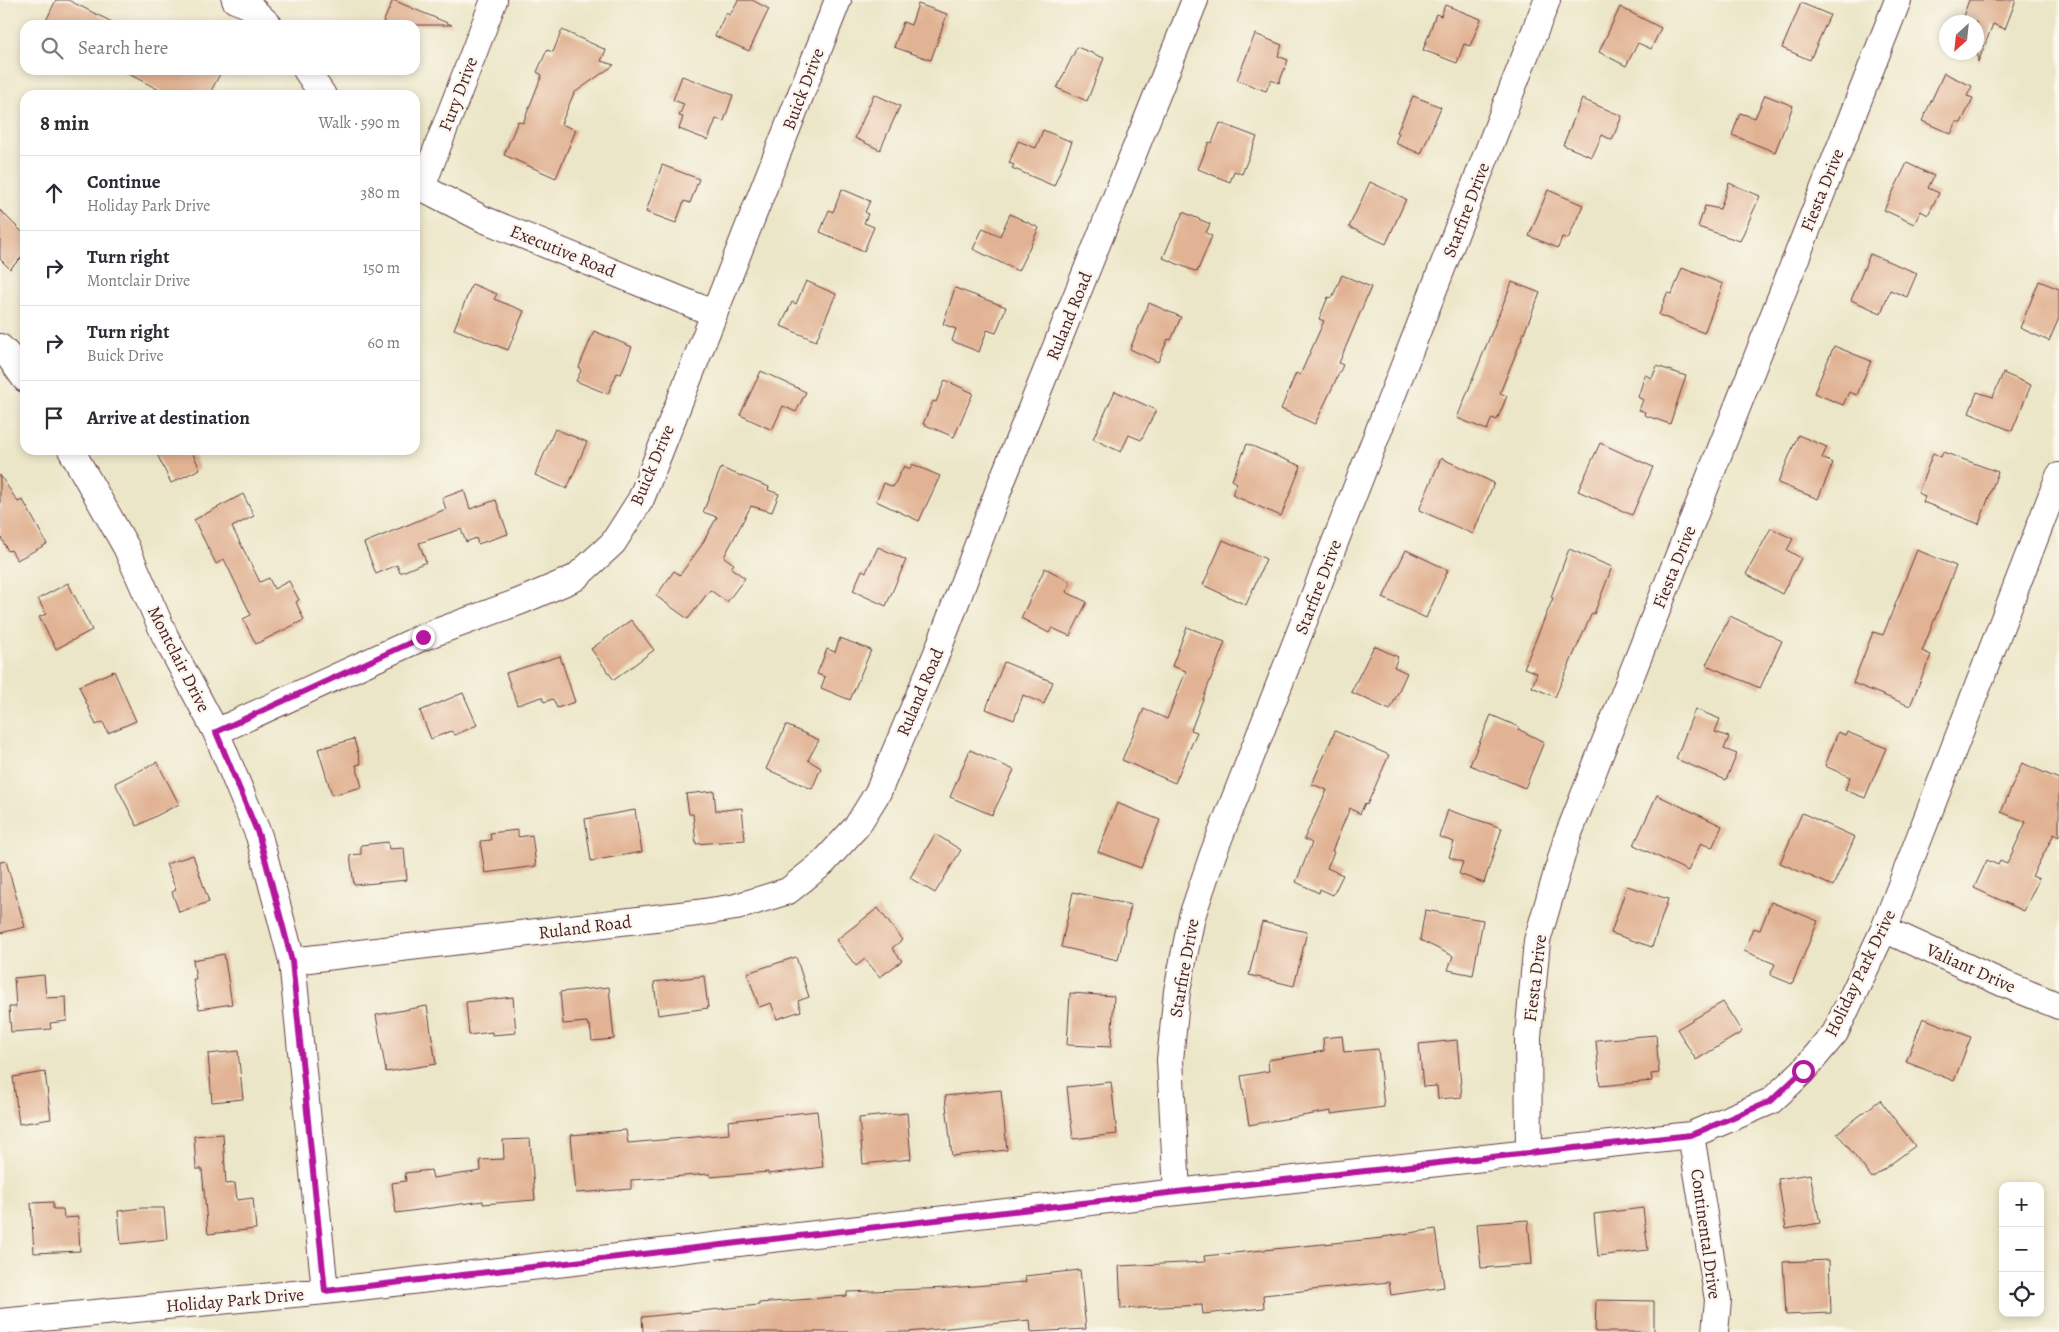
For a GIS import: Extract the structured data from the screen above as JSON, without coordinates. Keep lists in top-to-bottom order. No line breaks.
{"streets":{"street":["Buick Drive","Fury Drive","Fiesta Drive","Starfire Drive","Executive Road","Ruland Road","Montclair Drive","Valiant Drive","Holiday Park Drive","Continental Drive"]},"crossings":[["Buick Drive","Executive Road"],["Buick Drive","Montclair Drive"],["Fiesta Drive","Holiday Park Drive"],["Starfire Drive","Holiday Park Drive"],["Ruland Road","Montclair Drive"],["Montclair Drive","Holiday Park Drive"],["Valiant Drive","Holiday Park Drive"],["Holiday Park Drive","Continental Drive"]],"north":"bottom left","page":{"search":"Search here","heading":["8 min","Walk · 590 m"],"list":[["Continue","Holiday Park Drive","380 m"],["Turn right","Montclair Drive","150 m"],["Turn right","Buick Drive","60 m"],"Arrive at destination"],"map_buttons":["+","−"]}}
